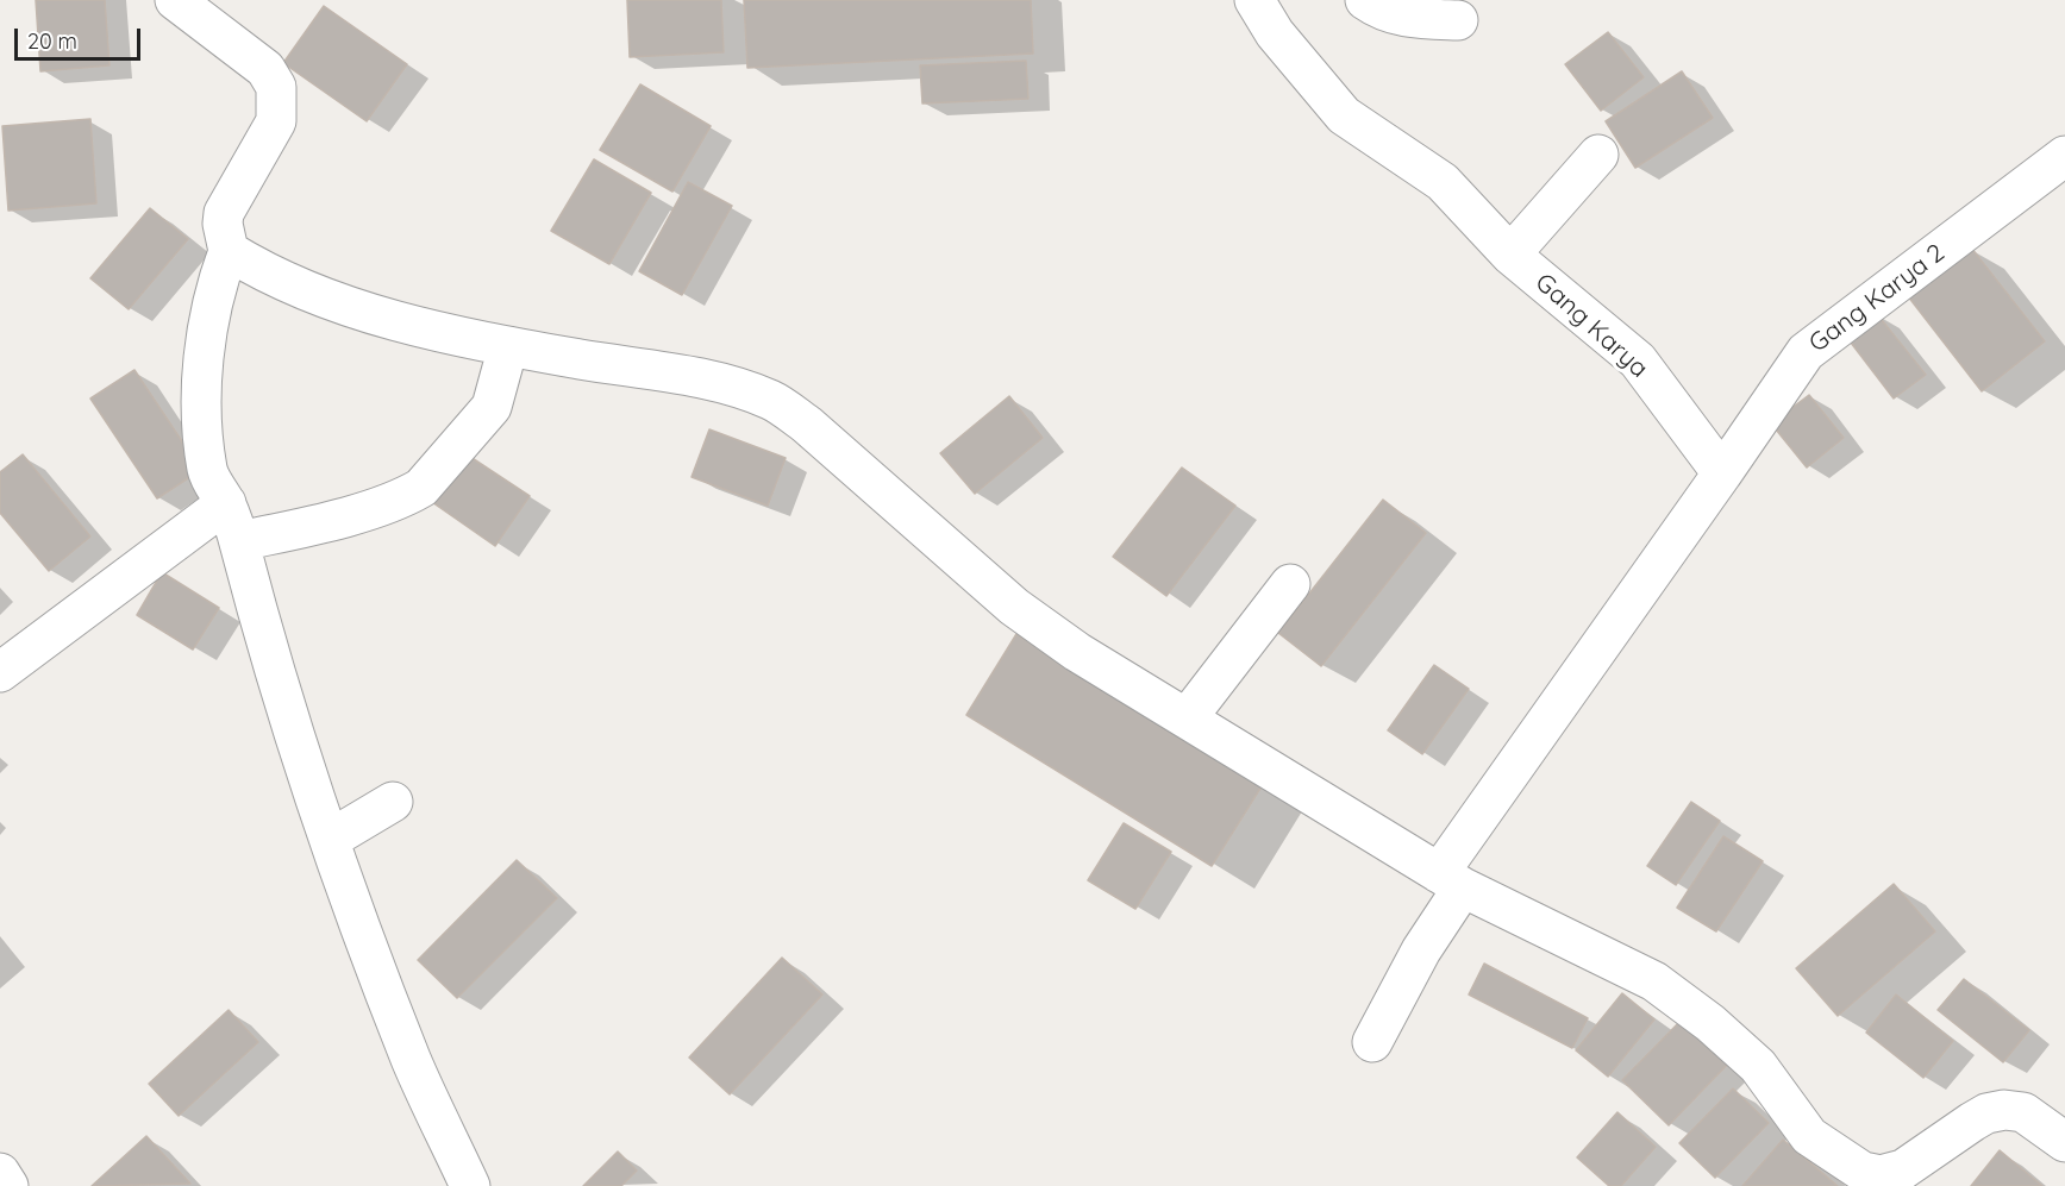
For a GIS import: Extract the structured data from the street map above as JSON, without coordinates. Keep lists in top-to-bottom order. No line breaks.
{"streets":{"street":["Gang Karya 2","Gang Karya"]},"crossings":[["Gang Karya 2","Gang Karya"]],"scale_bar":"20 m"}
